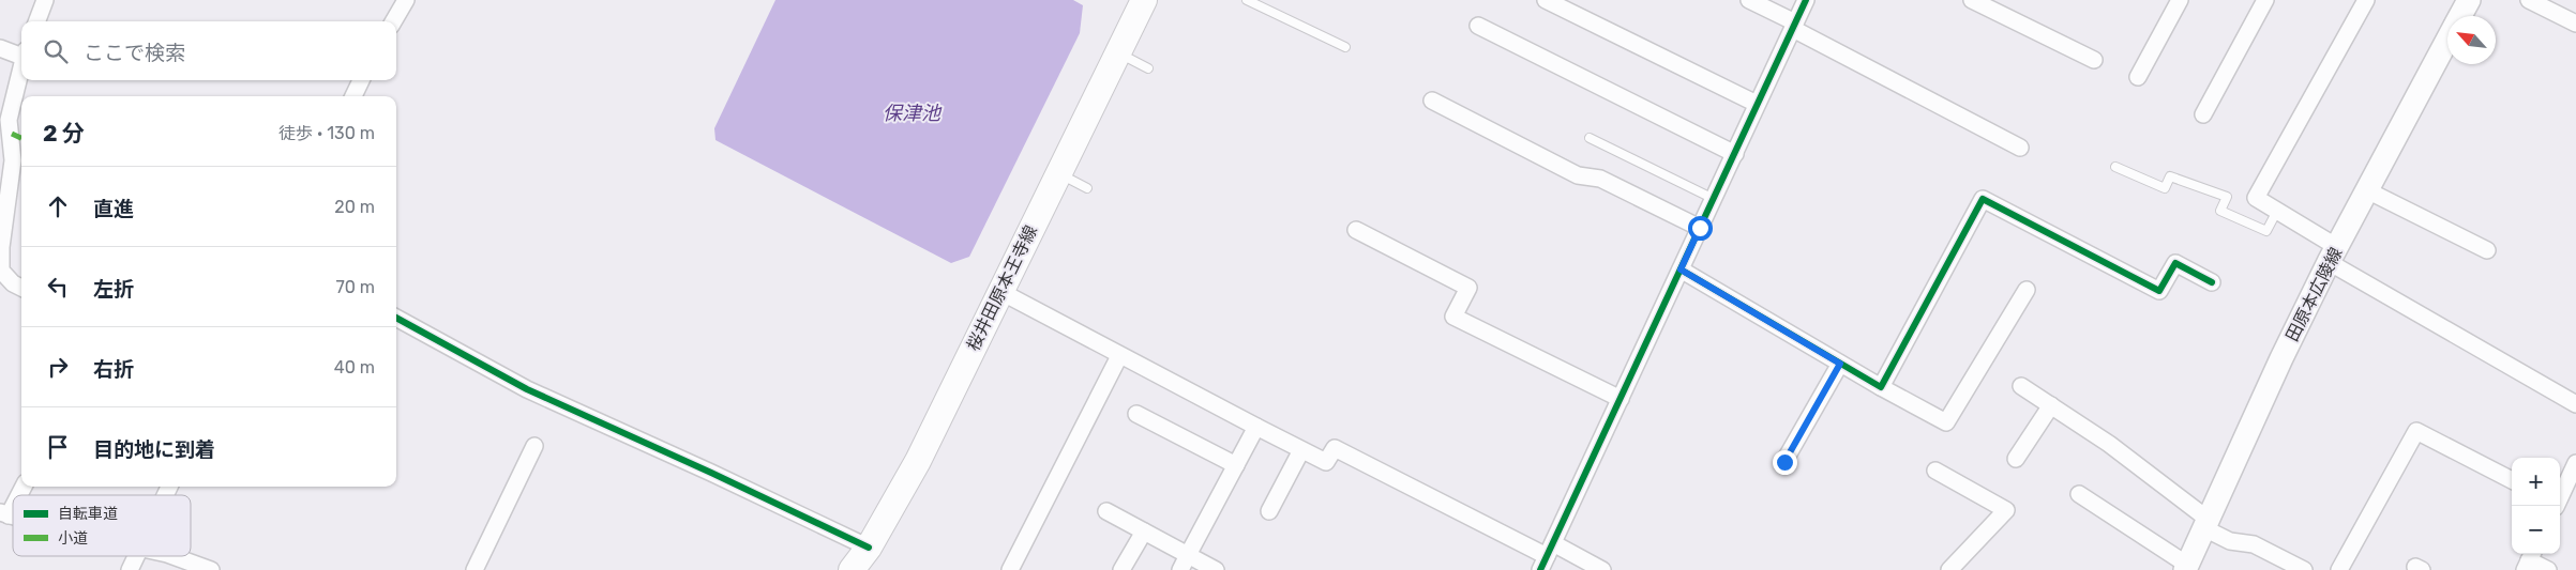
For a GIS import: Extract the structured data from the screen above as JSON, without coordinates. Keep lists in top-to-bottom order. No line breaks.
{"streets":{"main road":["桜井田原本王寺線","田原本広陵線"]},"water":["保津池"],"legend":["自転車道","小道"],"north":"top left","page":{"search":"ここで検索","heading":["2 分","徒歩 · 130 m"],"list":[["直進","20 m"],["左折","70 m"],["右折","40 m"],"目的地に到着"],"map_buttons":["+","−"]}}
